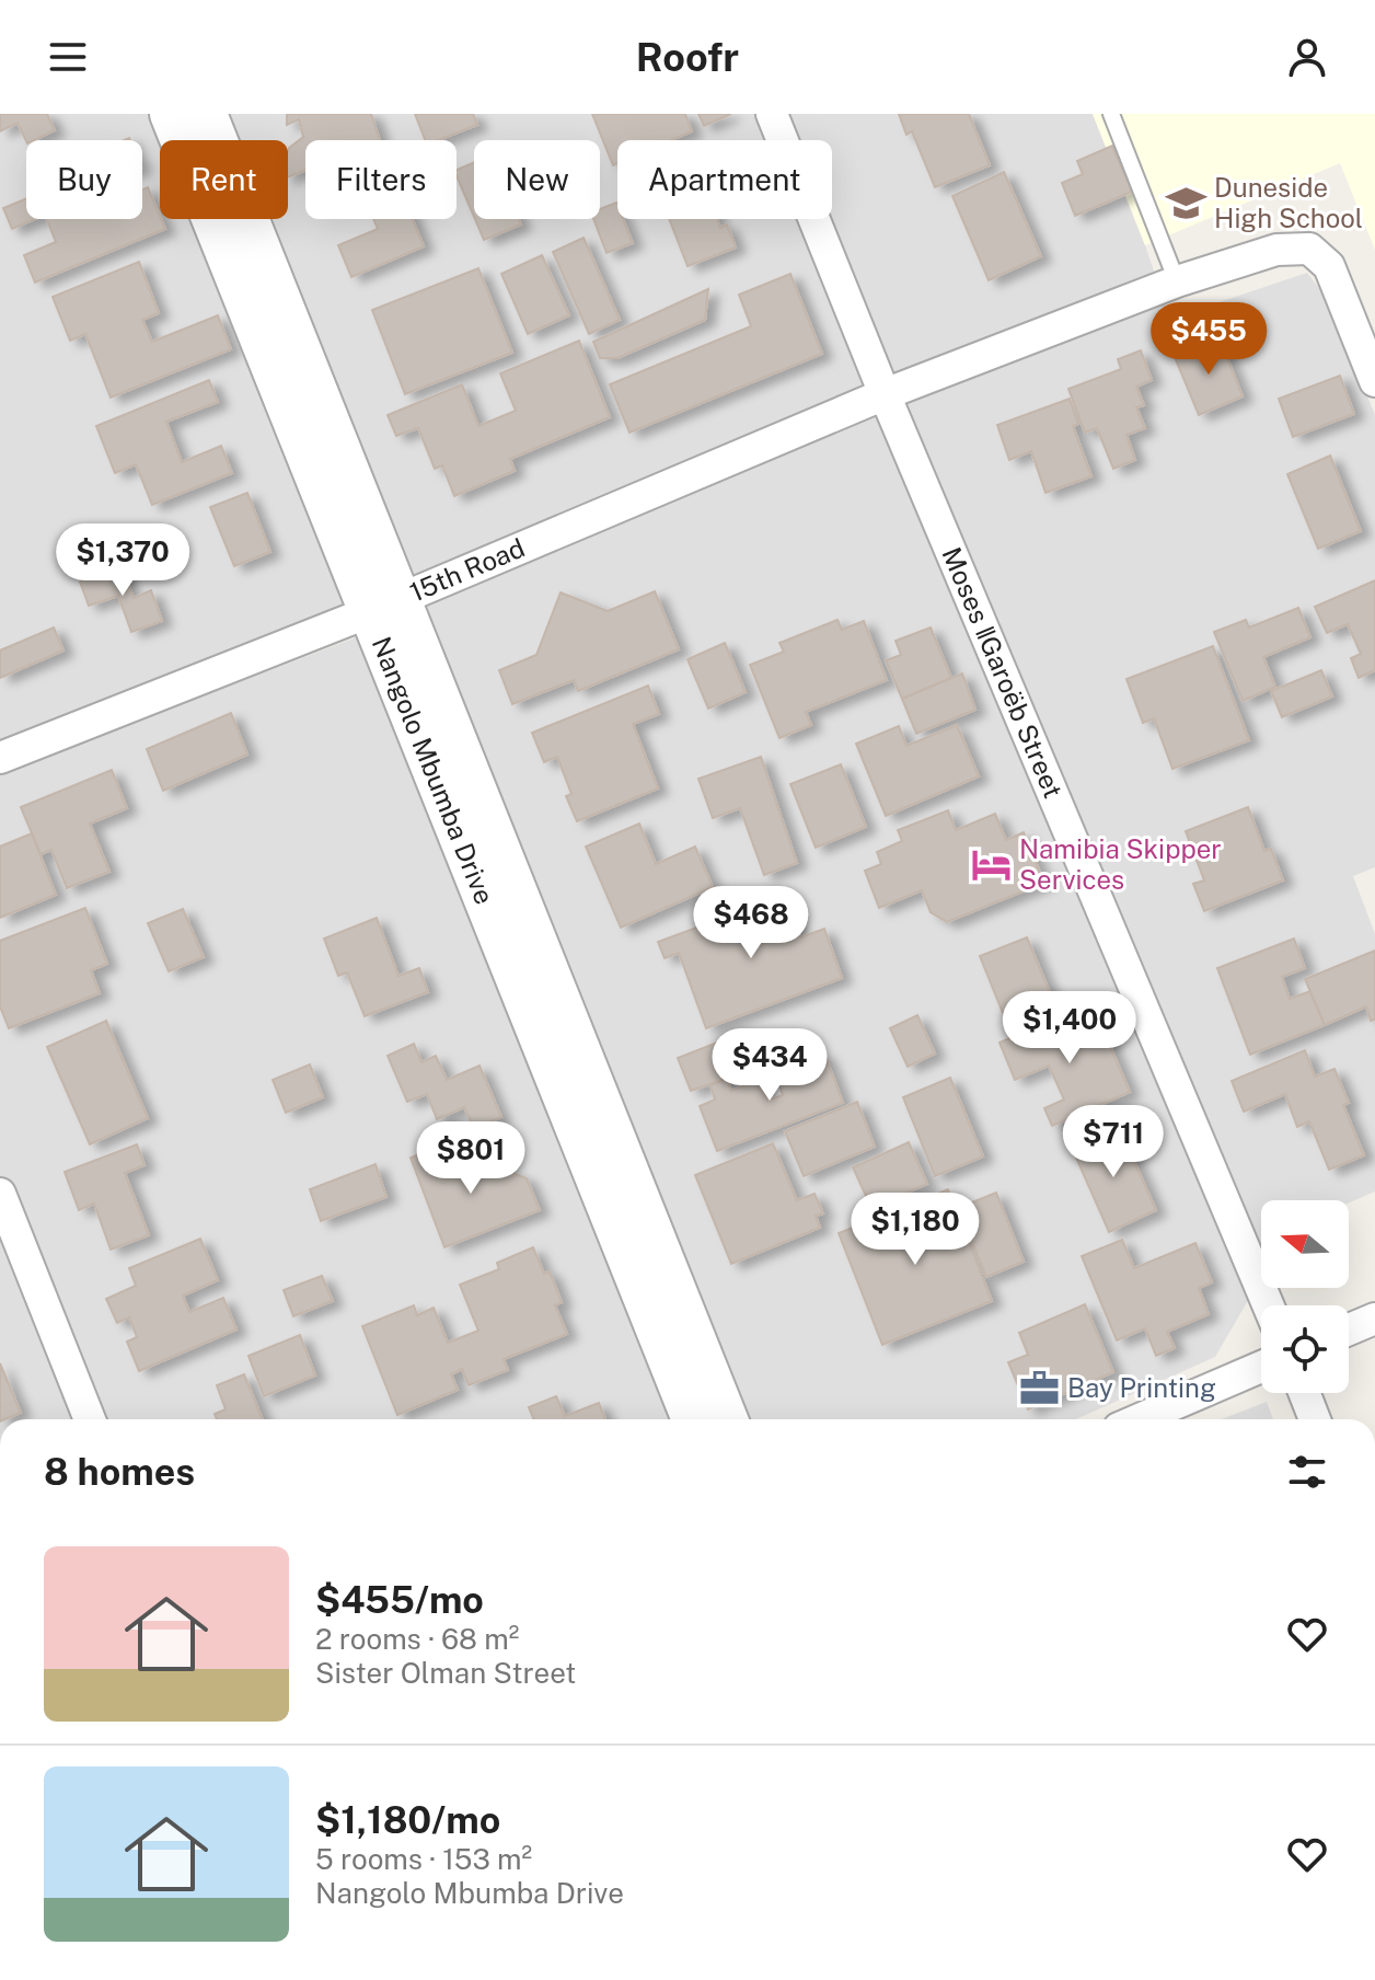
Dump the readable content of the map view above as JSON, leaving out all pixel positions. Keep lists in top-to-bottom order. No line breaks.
{"streets":{"street":["15th Road","Moses ǁGaroëb Street","Nangolo Mbumba Drive"]},"crossings":[["15th Road","Moses ǁGaroëb Street"],["15th Road","Nangolo Mbumba Drive"]],"places":{"school or university":["Duneside High School"],"hotel":["Namibia Skipper Services"],"office":["Bay Printing"]},"north":"left","page":{"header":"Roofr","chip":["Buy","Rent","Filters","New","Apartment"],"price":["$455","$1,370","$468","$1,400","$434","$711","$801","$1,180"],"heading":"8 homes","list":[{"name":"$455/mo","note":"2 rooms · 68 m² · Sister Olman Street"},{"name":"$1,180/mo","note":"5 rooms · 153 m² · Nangolo Mbumba Drive"}]}}
